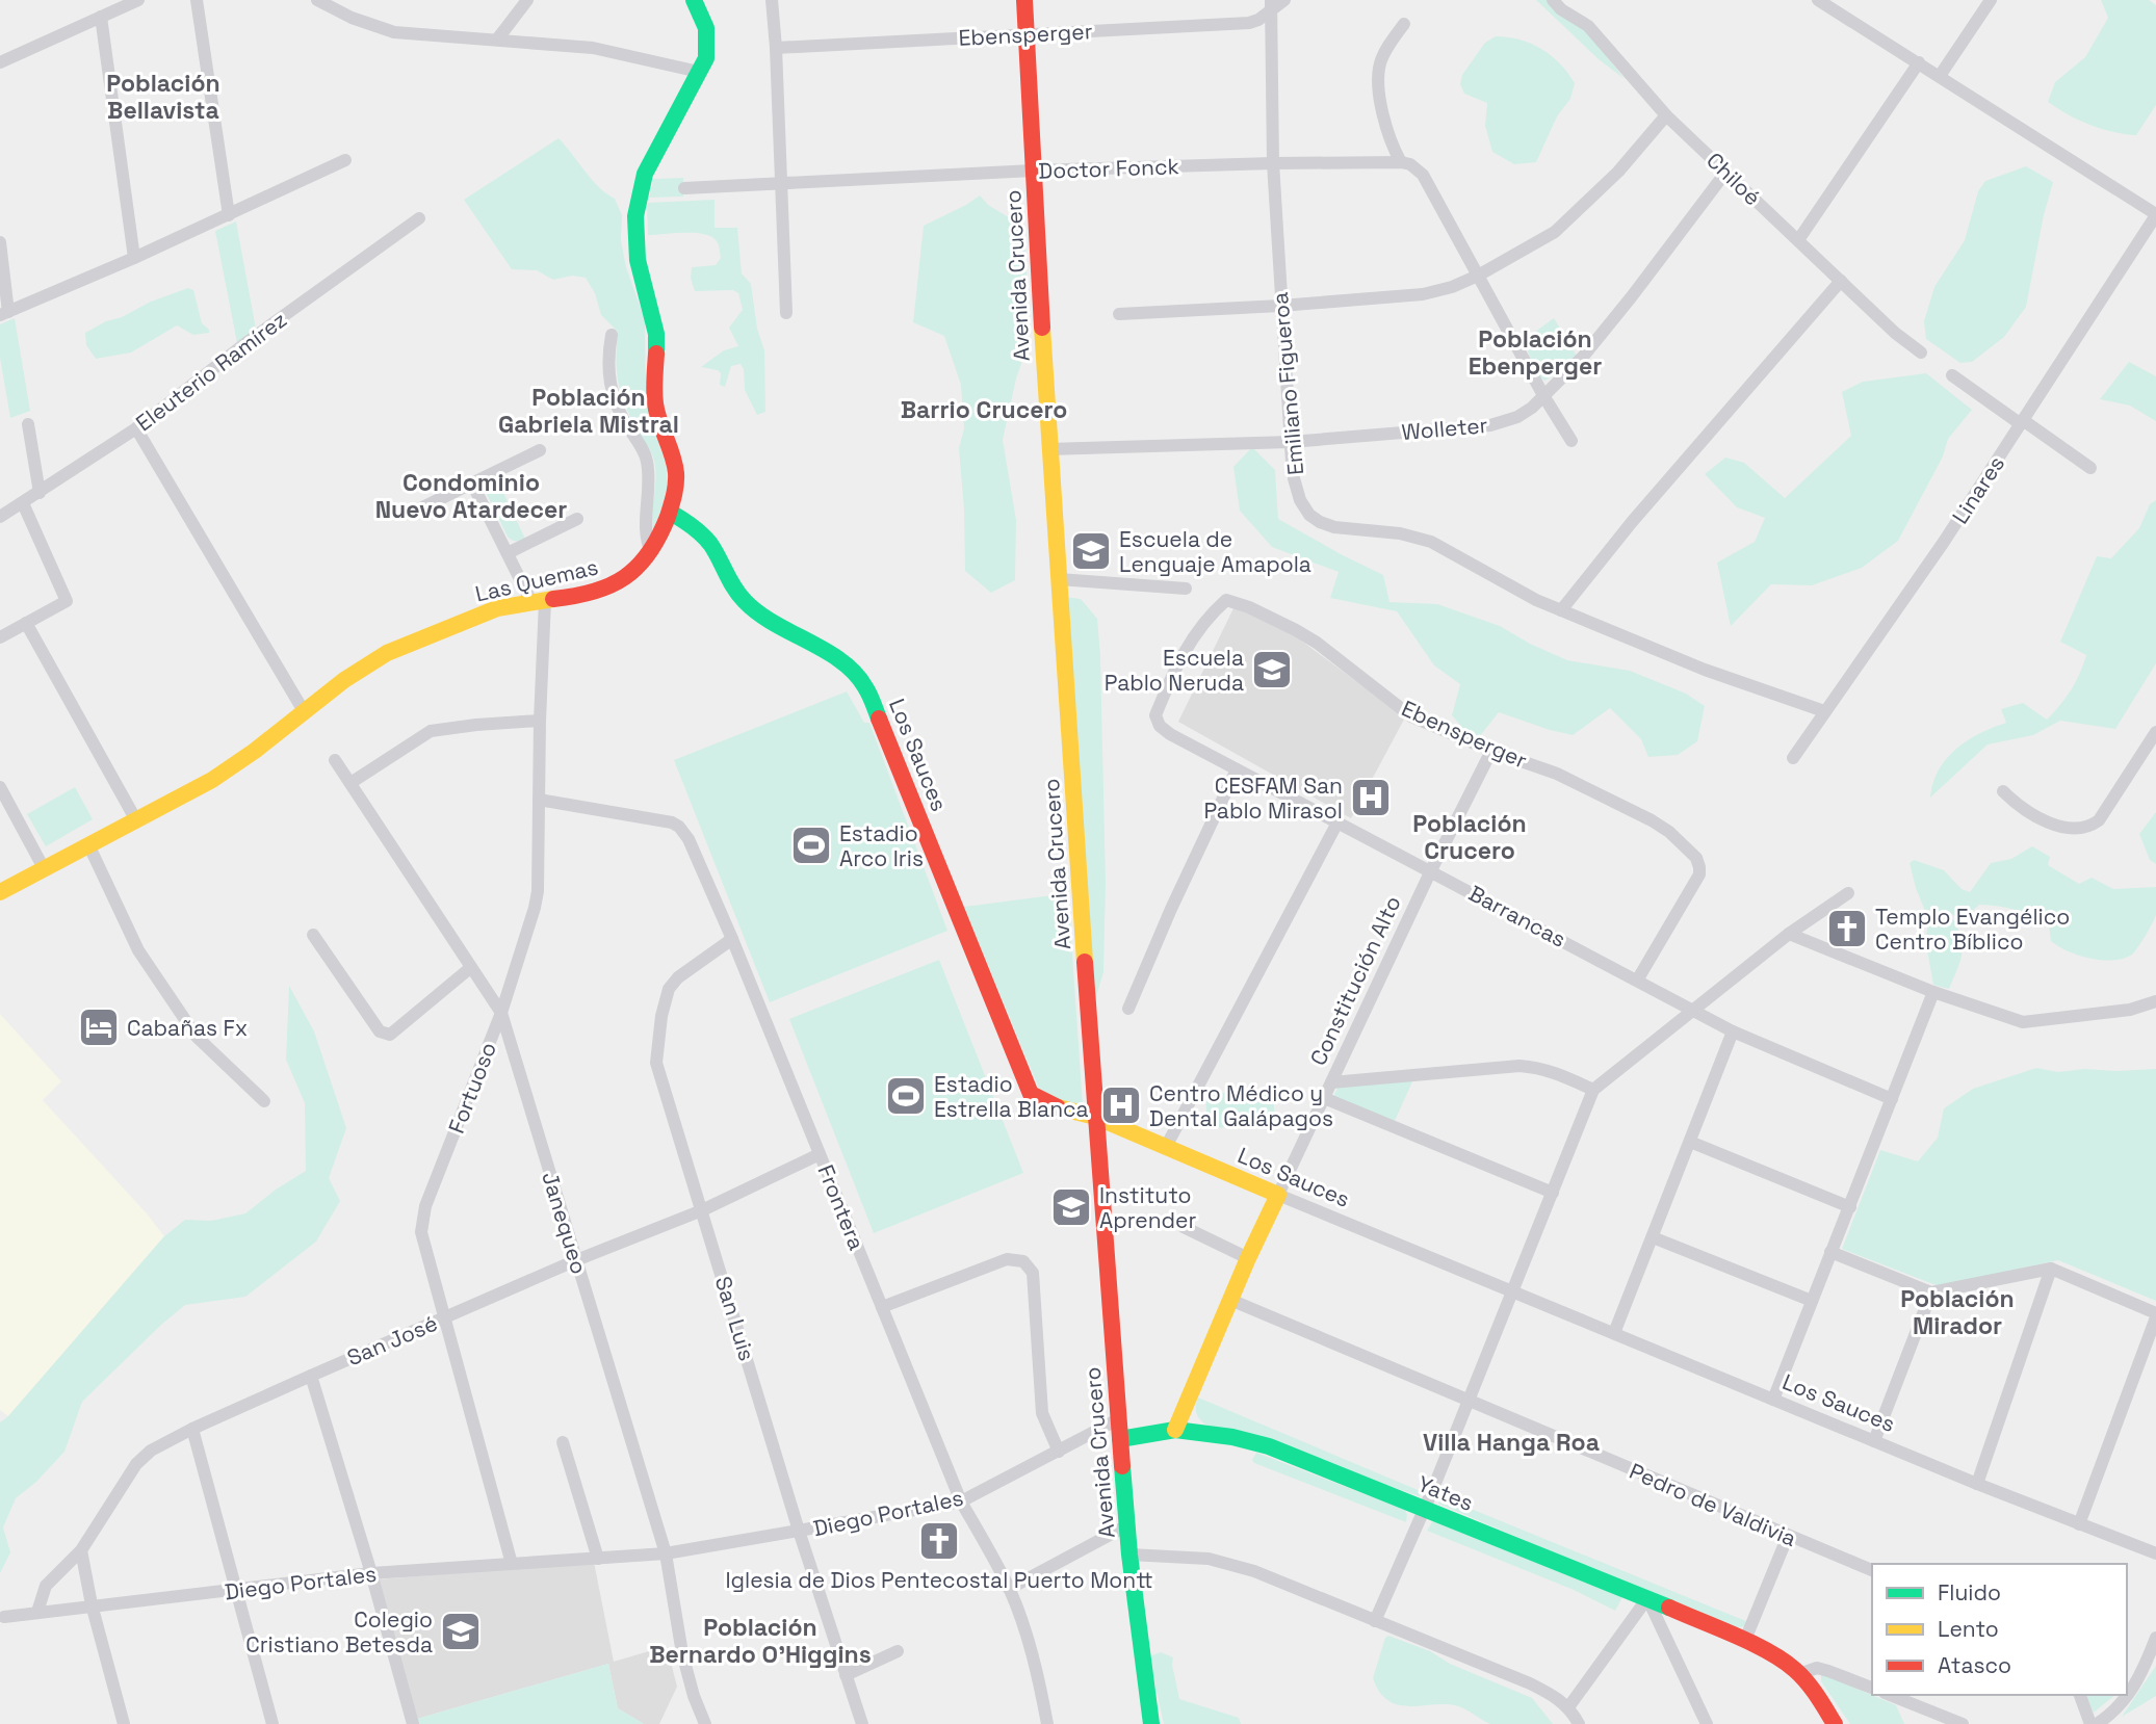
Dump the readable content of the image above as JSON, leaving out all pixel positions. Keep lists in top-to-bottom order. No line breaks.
{"streets":{"main road":["Avenida Crucero","Las Quemas","Los Sauces","Constitución Alto","Yates"],"street":["Ebensperger","Doctor Fonck","Chiloé","Eleuterio Ramírez","Emiliano Figueroa","Wolleter","Linares","Barrancas","Fortuoso","Frontera","Janequeo","San Luis","San José","Pedro de Valdivia","Diego Portales"]},"crossings":[["Ebensperger","Avenida Crucero"],["Ebensperger","Emiliano Figueroa"],["Ebensperger","Barrancas"],["Ebensperger","Constitución Alto"],["Doctor Fonck","Avenida Crucero"],["Doctor Fonck","Emiliano Figueroa"],["Chiloé","Wolleter"],["Avenida Crucero","Wolleter"],["Avenida Crucero","Los Sauces"],["Avenida Crucero","Yates"],["Avenida Crucero","Diego Portales"],["Emiliano Figueroa","Wolleter"],["Emiliano Figueroa","Linares"],["Las Quemas","Los Sauces"],["Las Quemas","Fortuoso"],["Los Sauces","Constitución Alto"],["Barrancas","Constitución Alto"],["Constitución Alto","Yates"],["Constitución Alto","Pedro de Valdivia"],["Fortuoso","Frontera"],["Fortuoso","Janequeo"],["Fortuoso","San José"],["Fortuoso","Diego Portales"],["Frontera","San Luis"],["Frontera","San José"],["Frontera","Diego Portales"],["Janequeo","San José"],["Janequeo","Diego Portales"],["San Luis","San José"],["San Luis","Diego Portales"],["San José","Diego Portales"]],"districts":["Población Bellavista","Población Ebenperger","Población Gabriela Mistral","Barrio Crucero","Condominio Nuevo Atardecer","Población Crucero","Población Mirador","Villa Hanga Roa","Población Bernardo O'Higgins"],"places":{"school or university":["Escuela de Lenguaje Amapola","Escuela Pablo Neruda","Instituto Aprender","Colegio Cristiano Betesda"],"hospital":["CESFAM San Pablo Mirasol","Centro Médico y Dental Galápagos"],"sports":["Estadio Arco Iris","Estadio Estrella Blanca"],"church":["Templo Evangélico Centro Bíblico","Iglesia de Dios Pentecostal Puerto Montt"],"hotel":["Cabañas Fx"]},"legend":["Fluido","Lento","Atasco"]}
